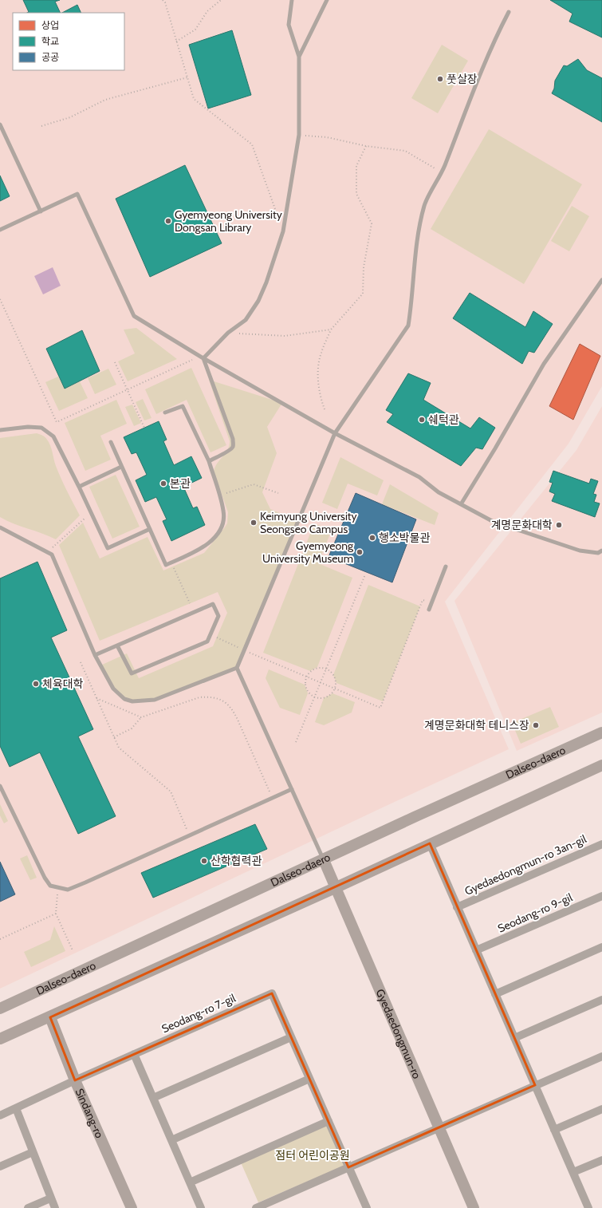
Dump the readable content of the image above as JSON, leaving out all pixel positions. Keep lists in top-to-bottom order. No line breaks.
{"streets":{"main road":["Dalseo-daero","Gyedaedongmun-ro","Sindang-ro"],"street":["Gyedaedongmun-ro 3an-gil","Seodang-ro 9-gil","Seodang-ro 7-gil"]},"crossings":[["Dalseo-daero","Gyedaedongmun-ro"]],"parks":["점터 어린이공원"],"places":["풋살장","Gyemyeong University Dongsan Library","쉐턱관","본관","Keimyung University Seongseo Campus","계명문화대학","행소박물관","Gyemyeong University Museum","체육대학","계명문화대학 테니스장","산학협력관"],"legend":["상업","학교","공공"]}
